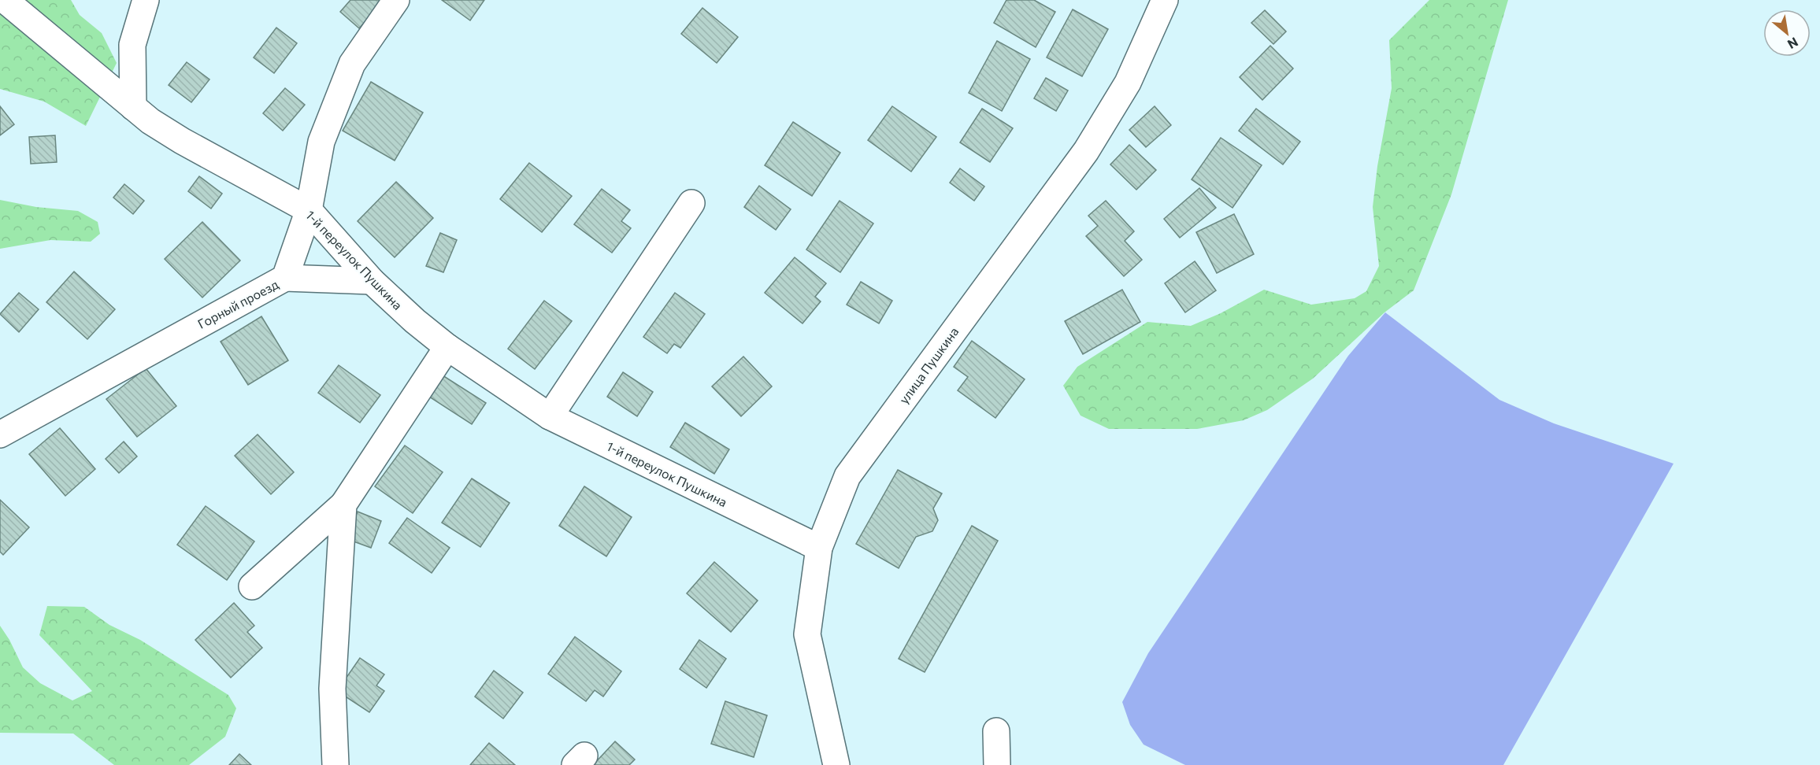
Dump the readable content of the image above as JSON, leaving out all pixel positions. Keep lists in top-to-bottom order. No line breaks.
{"streets":{"street":["1-й переулок Пушкина","Горный проезд","улица Пушкина"]},"crossings":[["1-й переулок Пушкина","Горный проезд"],["1-й переулок Пушкина","улица Пушкина"]],"north":"bottom right"}
